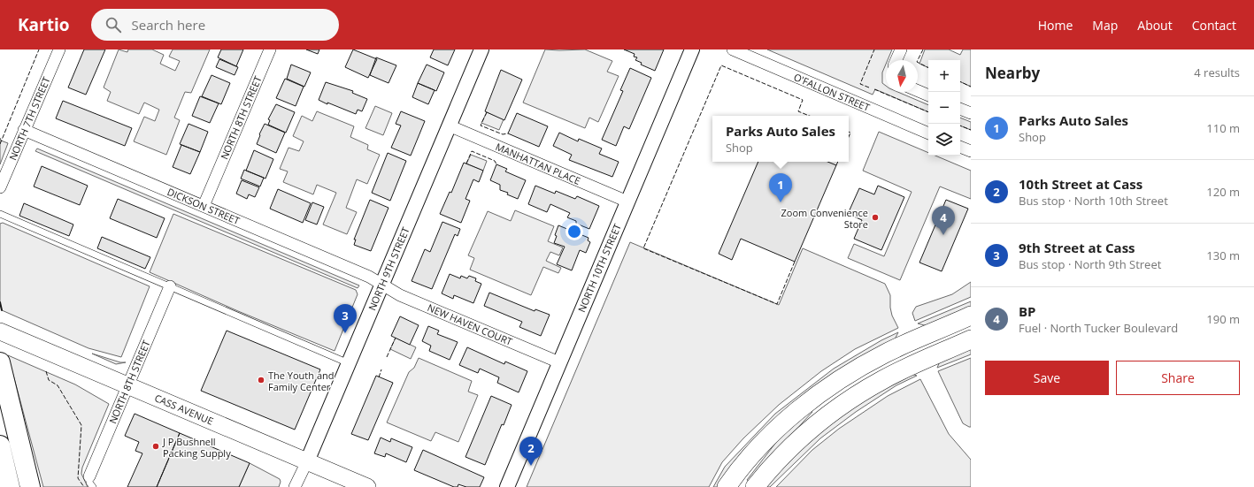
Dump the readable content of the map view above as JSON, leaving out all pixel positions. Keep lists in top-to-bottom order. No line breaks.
{"streets":{"main road":["CASS AVENUE"],"street":["O'FALLON STREET","NORTH 8TH STREET","NORTH 7TH STREET","MANHATTAN PLACE","DICKSON STREET","NORTH 10TH STREET","NORTH 9TH STREET","NEW HAVEN COURT"]},"crossings":[["NORTH 8TH STREET","DICKSON STREET"],["NORTH 8TH STREET","CASS AVENUE"],["NORTH 7TH STREET","DICKSON STREET"],["MANHATTAN PLACE","NORTH 10TH STREET"],["MANHATTAN PLACE","NORTH 9TH STREET"],["DICKSON STREET","NORTH 9TH STREET"],["DICKSON STREET","NEW HAVEN COURT"],["NORTH 10TH STREET","NEW HAVEN COURT"],["NORTH 9TH STREET","NEW HAVEN COURT"],["NORTH 9TH STREET","CASS AVENUE"]],"places":["Zoom Convenience Store","The Youth and Family Center","J P Bushnell Packing Supply"],"north":"bottom","page":{"header":"Kartio","search":"Search here","nav":["Home","Map","About","Contact"],"heading":["Nearby","4 results"],"map_buttons":["+","−"],"list":[{"mark":"1","name":"Parks Auto Sales","note":"Shop","value":"110 m"},{"mark":"2","name":"10th Street at Cass","note":"Bus stop · North 10th Street","value":"120 m"},{"mark":"3","name":"9th Street at Cass","note":"Bus stop · North 9th Street","value":"130 m"},{"mark":"4","name":"BP","note":"Fuel · North Tucker Boulevard","value":"190 m"}],"popup":["Parks Auto Sales","Shop"],"pins":["1","4","3","2"],"buttons":["Save","Share"]}}
